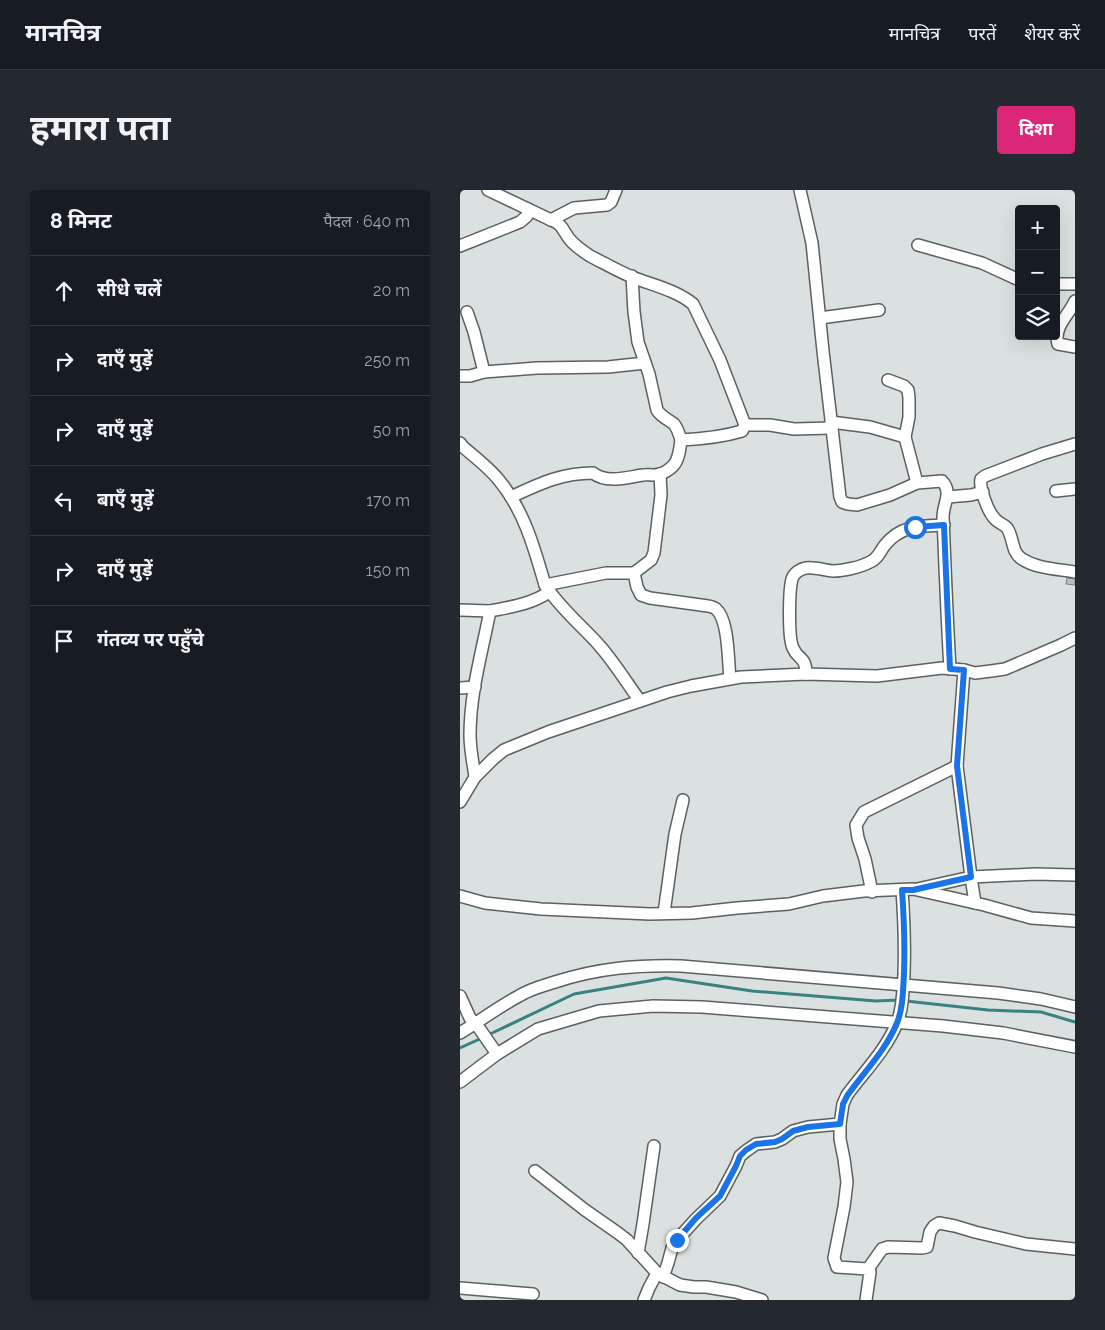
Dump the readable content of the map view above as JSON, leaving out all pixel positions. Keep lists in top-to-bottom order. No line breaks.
{"page":{"header":"मानचित्र","nav":["मानचित्र","परतें","शेयर करें"],"buttons":"दिशा","title":"हमारा पता","heading":["8 मिनट","पैदल · 640 m"],"map_buttons":["+","−"],"list":[["सीधे चलें","20 m"],["दाएँ मुड़ें","250 m"],["दाएँ मुड़ें","50 m"],["बाएँ मुड़ें","170 m"],["दाएँ मुड़ें","150 m"],"गंतव्य पर पहुँचे"]}}
